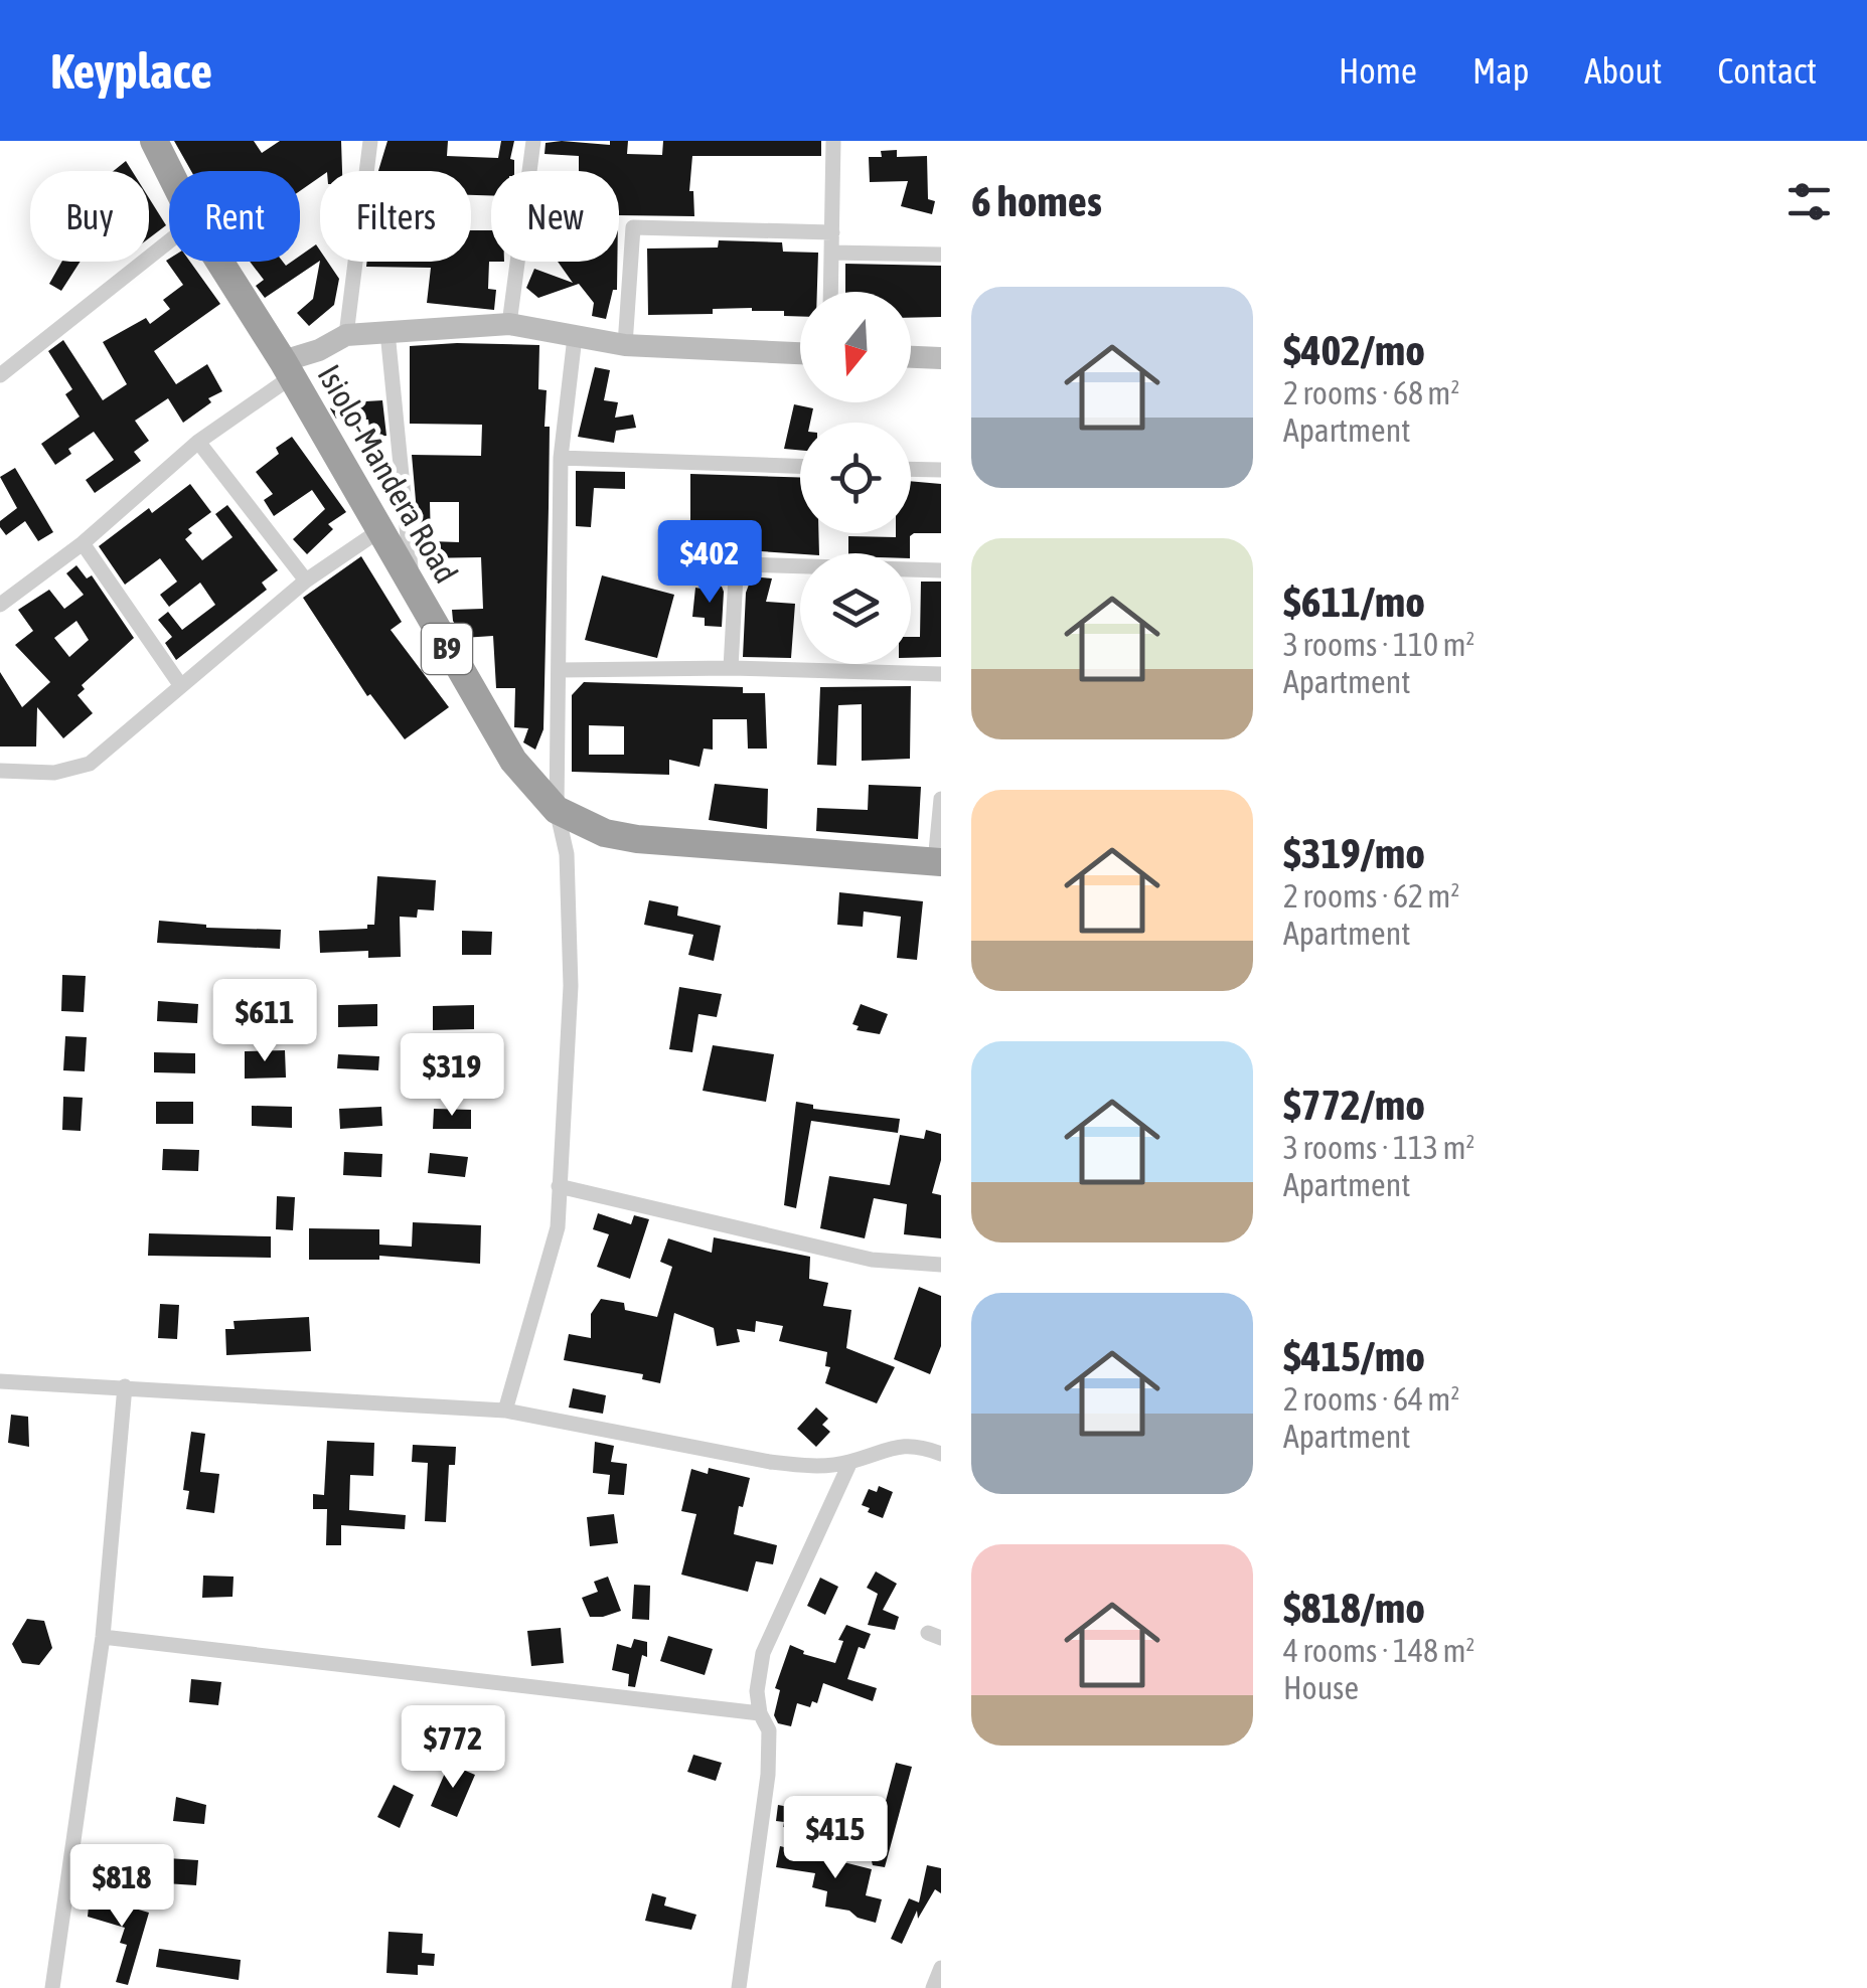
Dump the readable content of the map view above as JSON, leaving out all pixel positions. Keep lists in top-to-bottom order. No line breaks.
{"streets":{"highway":["Isiolo-Mandera Road","B9"]},"north":"bottom","page":{"header":"Keyplace","nav":["Home","Map","About","Contact"],"heading":"6 homes","chip":["Buy","Rent","Filters","New"],"list":[{"name":"$402/mo","note":"2 rooms · 68 m² · Apartment"},{"name":"$611/mo","note":"3 rooms · 110 m² · Apartment"},{"name":"$319/mo","note":"2 rooms · 62 m² · Apartment"},{"name":"$772/mo","note":"3 rooms · 113 m² · Apartment"},{"name":"$415/mo","note":"2 rooms · 64 m² · Apartment"},{"name":"$818/mo","note":"4 rooms · 148 m² · House"}],"price":["$402","$611","$319","$772","$415","$818"]}}
